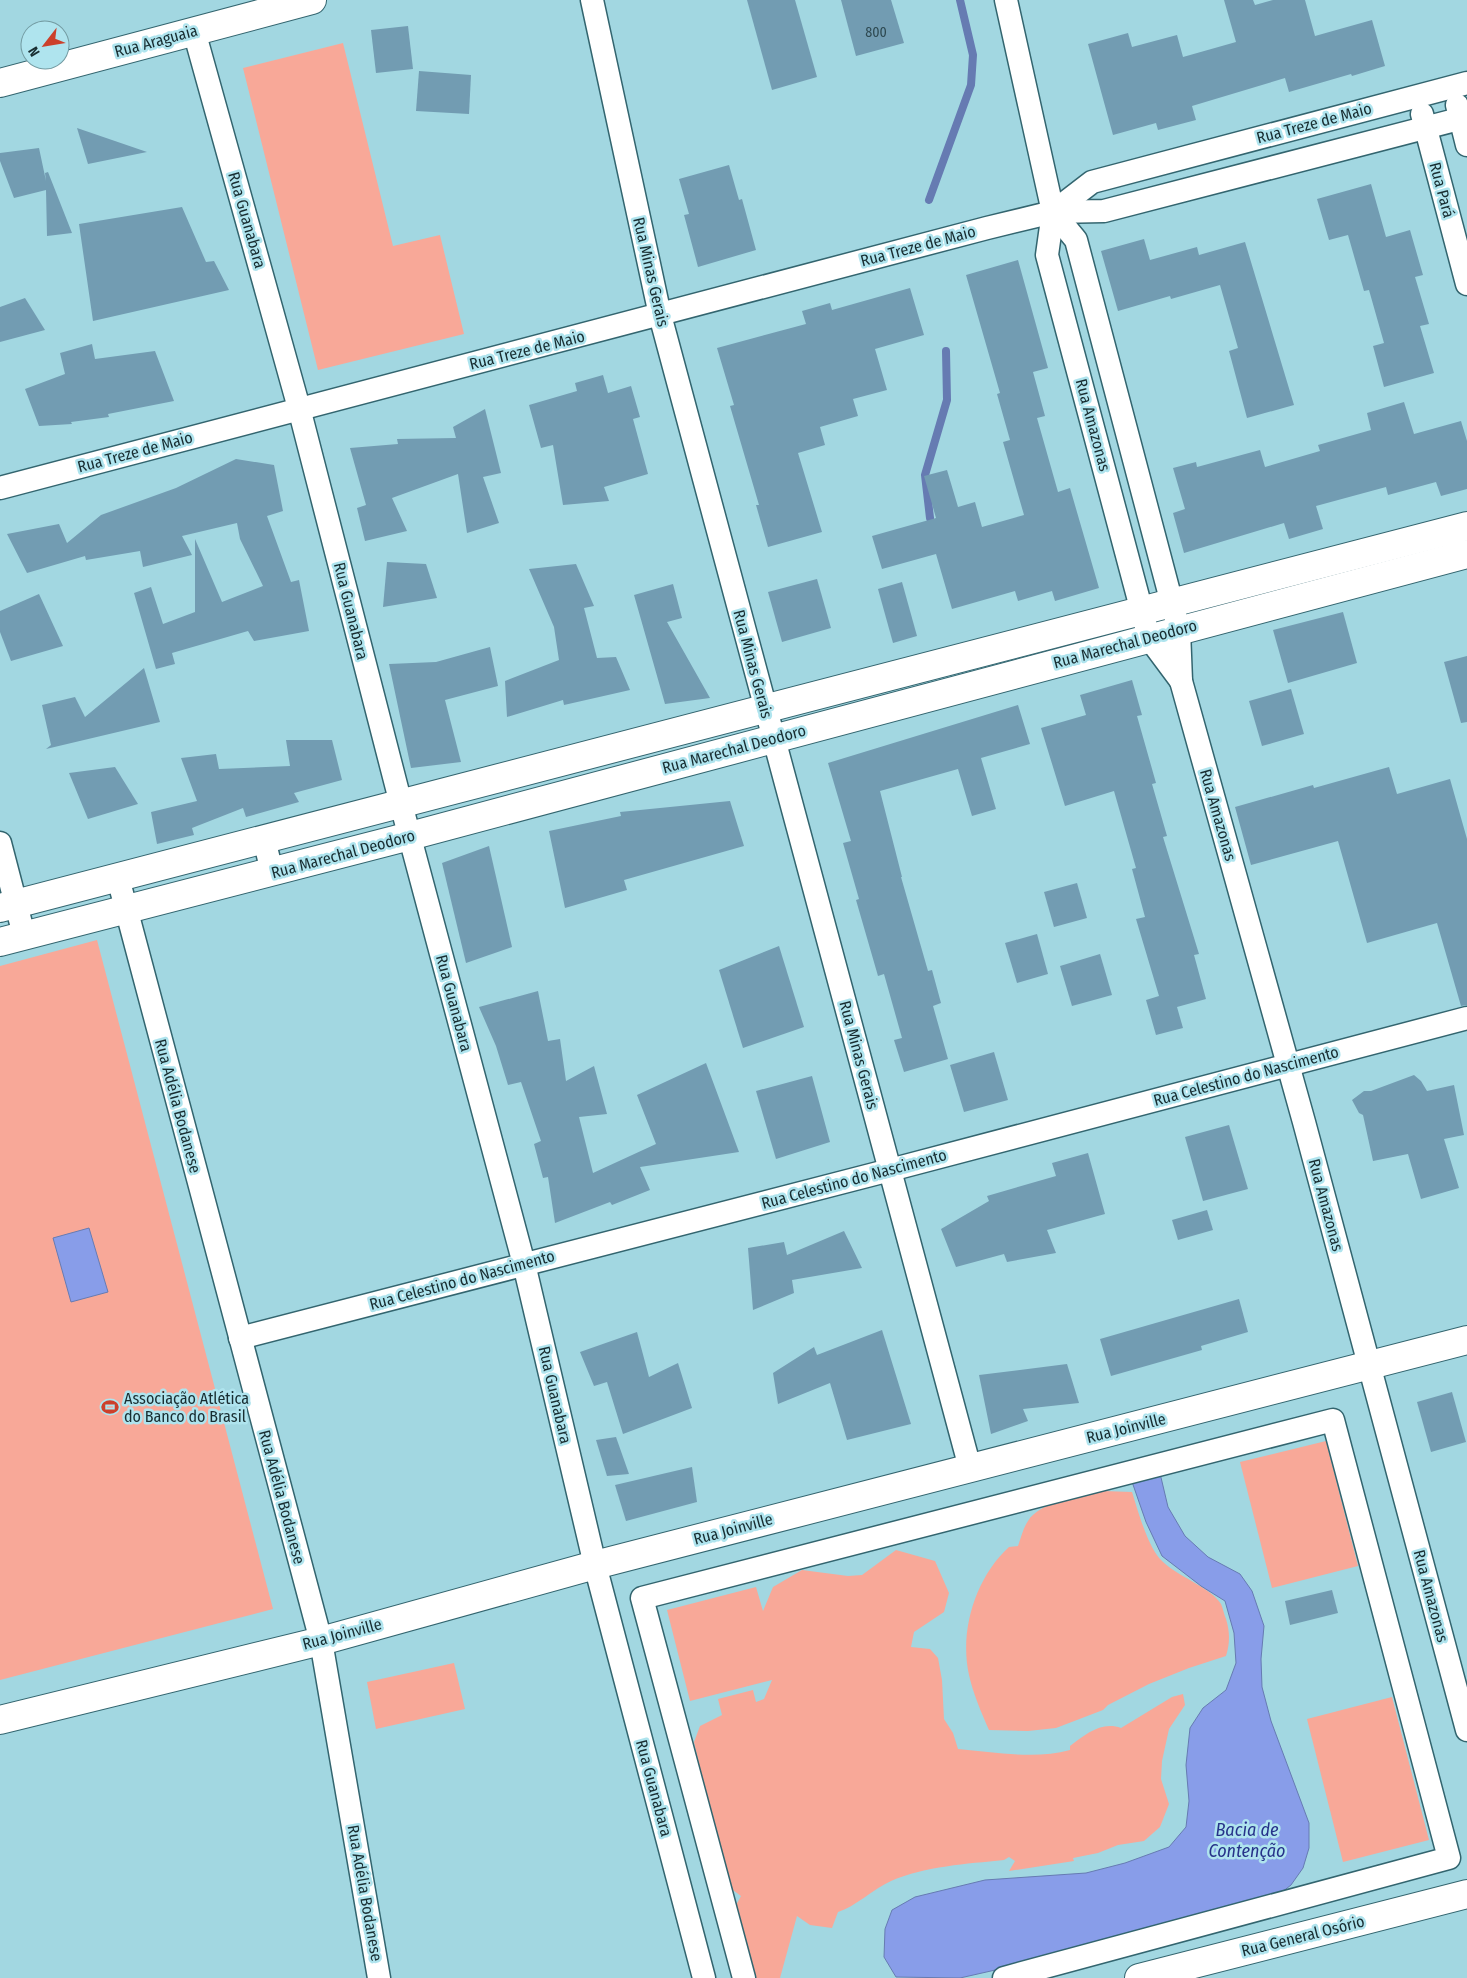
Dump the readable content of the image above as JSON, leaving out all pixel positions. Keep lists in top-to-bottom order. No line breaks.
{"streets":{"street":["Rua Araguaia","Rua Treze de Maio","Rua Pará","Rua Guanabara","Rua Minas Gerais","Rua Amazonas","Rua Marechal Deodoro","Rua Celestino do Nascimento","Rua Adélia Bodanese","Rua Joinville","Rua General Osório"]},"crossings":[["Rua Araguaia","Rua Guanabara"],["Rua Treze de Maio","Rua Pará"],["Rua Treze de Maio","Rua Guanabara"],["Rua Treze de Maio","Rua Minas Gerais"],["Rua Treze de Maio","Rua Amazonas"],["Rua Guanabara","Rua Marechal Deodoro"],["Rua Guanabara","Rua Celestino do Nascimento"],["Rua Guanabara","Rua Joinville"],["Rua Minas Gerais","Rua Marechal Deodoro"],["Rua Minas Gerais","Rua Celestino do Nascimento"],["Rua Minas Gerais","Rua Joinville"],["Rua Amazonas","Rua Marechal Deodoro"],["Rua Amazonas","Rua Celestino do Nascimento"],["Rua Amazonas","Rua Joinville"],["Rua Marechal Deodoro","Rua Adélia Bodanese"],["Rua Celestino do Nascimento","Rua Adélia Bodanese"],["Rua Adélia Bodanese","Rua Joinville"]],"water":["Bacia de Contenção"],"places":{"sports":["Associação Atlética do Banco do Brasil"]},"house_numbers":["800"],"north":"bottom left"}
